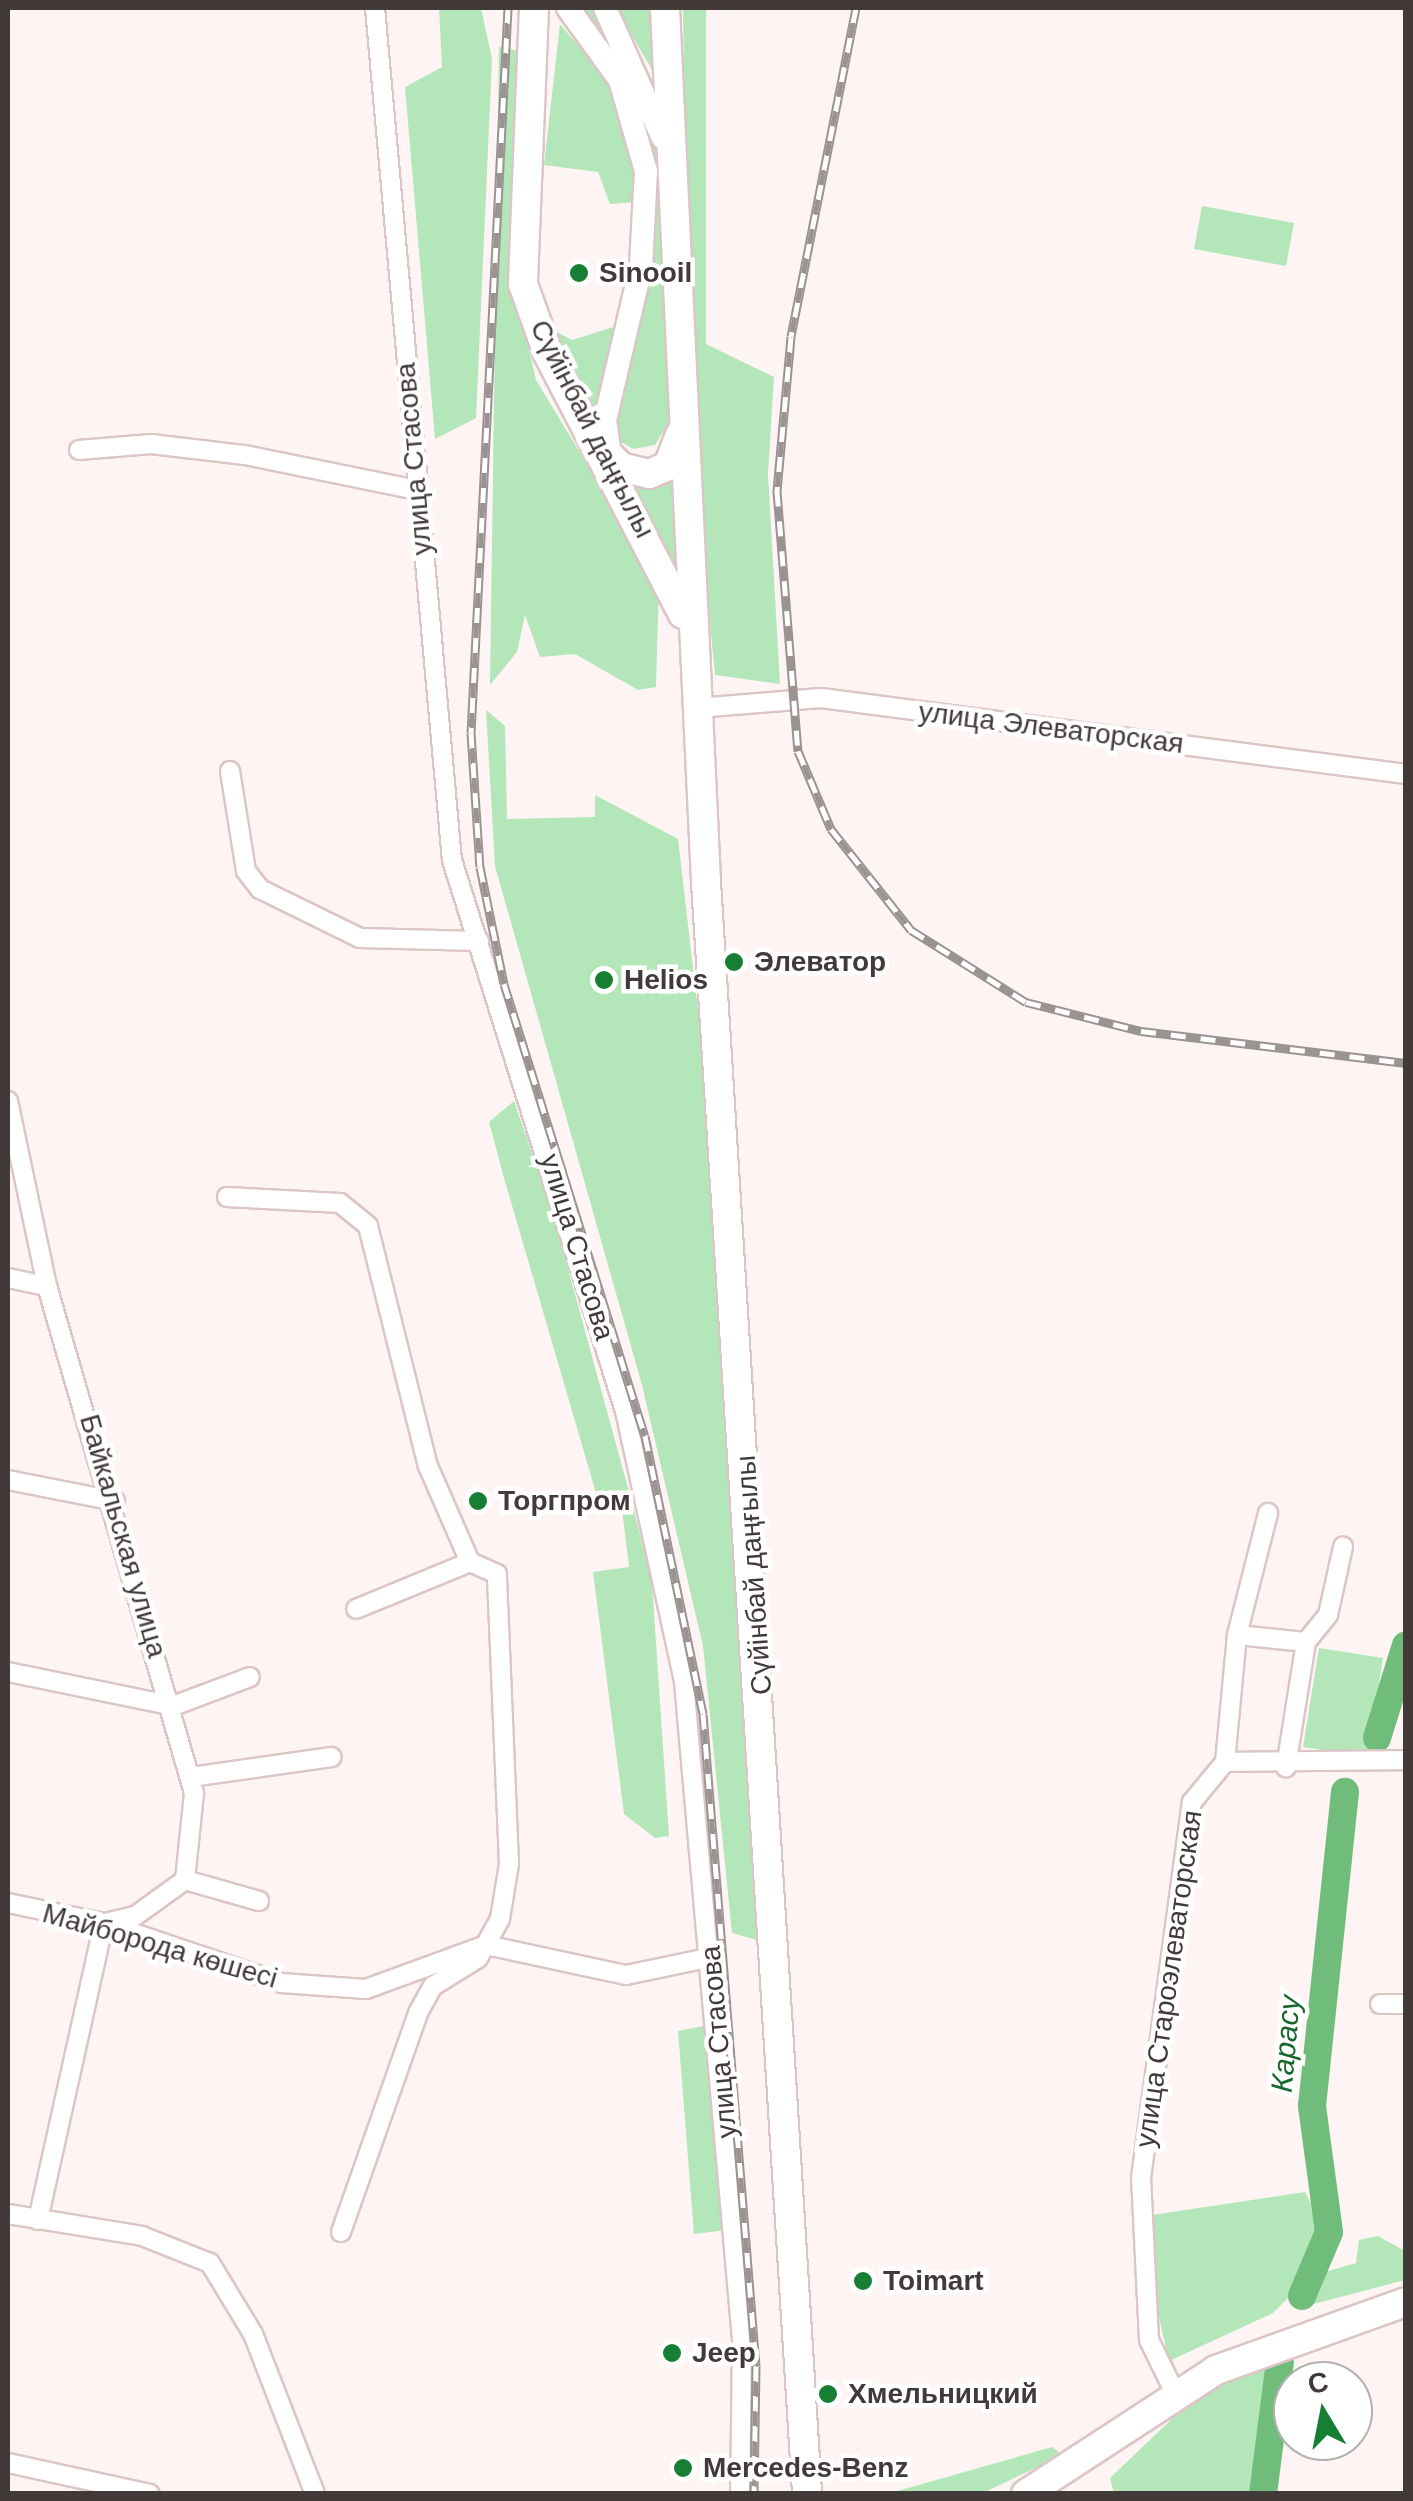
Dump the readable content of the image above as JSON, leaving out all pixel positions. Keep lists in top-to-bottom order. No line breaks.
{"streets":{"main road":["Сүйінбай даңғылы"],"street":["улица Стасова","улица Элеваторская","Байкальская улица","Майборода көшесі","улица Староэлеваторская"]},"crossings":[["Сүйінбай даңғылы","улица Элеваторская"]],"water":["Карасу"],"places":["Sinooil","Элеватор","Helios","Торгпром","Toimart","Jeep","Хмельницкий","Mercedes-Benz"],"north":"top"}
